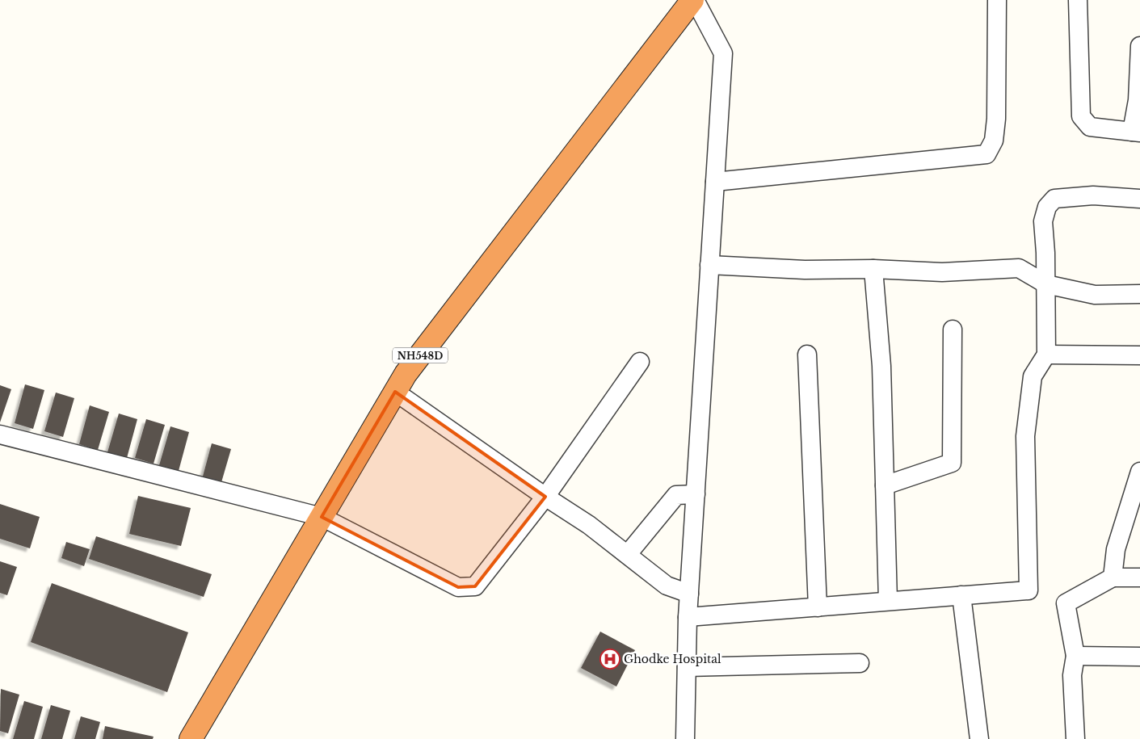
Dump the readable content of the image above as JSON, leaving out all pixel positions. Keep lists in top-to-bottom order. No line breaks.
{"streets":{"highway":["NH548D"]},"places":{"hospital":["Ghodke Hospital"]}}
